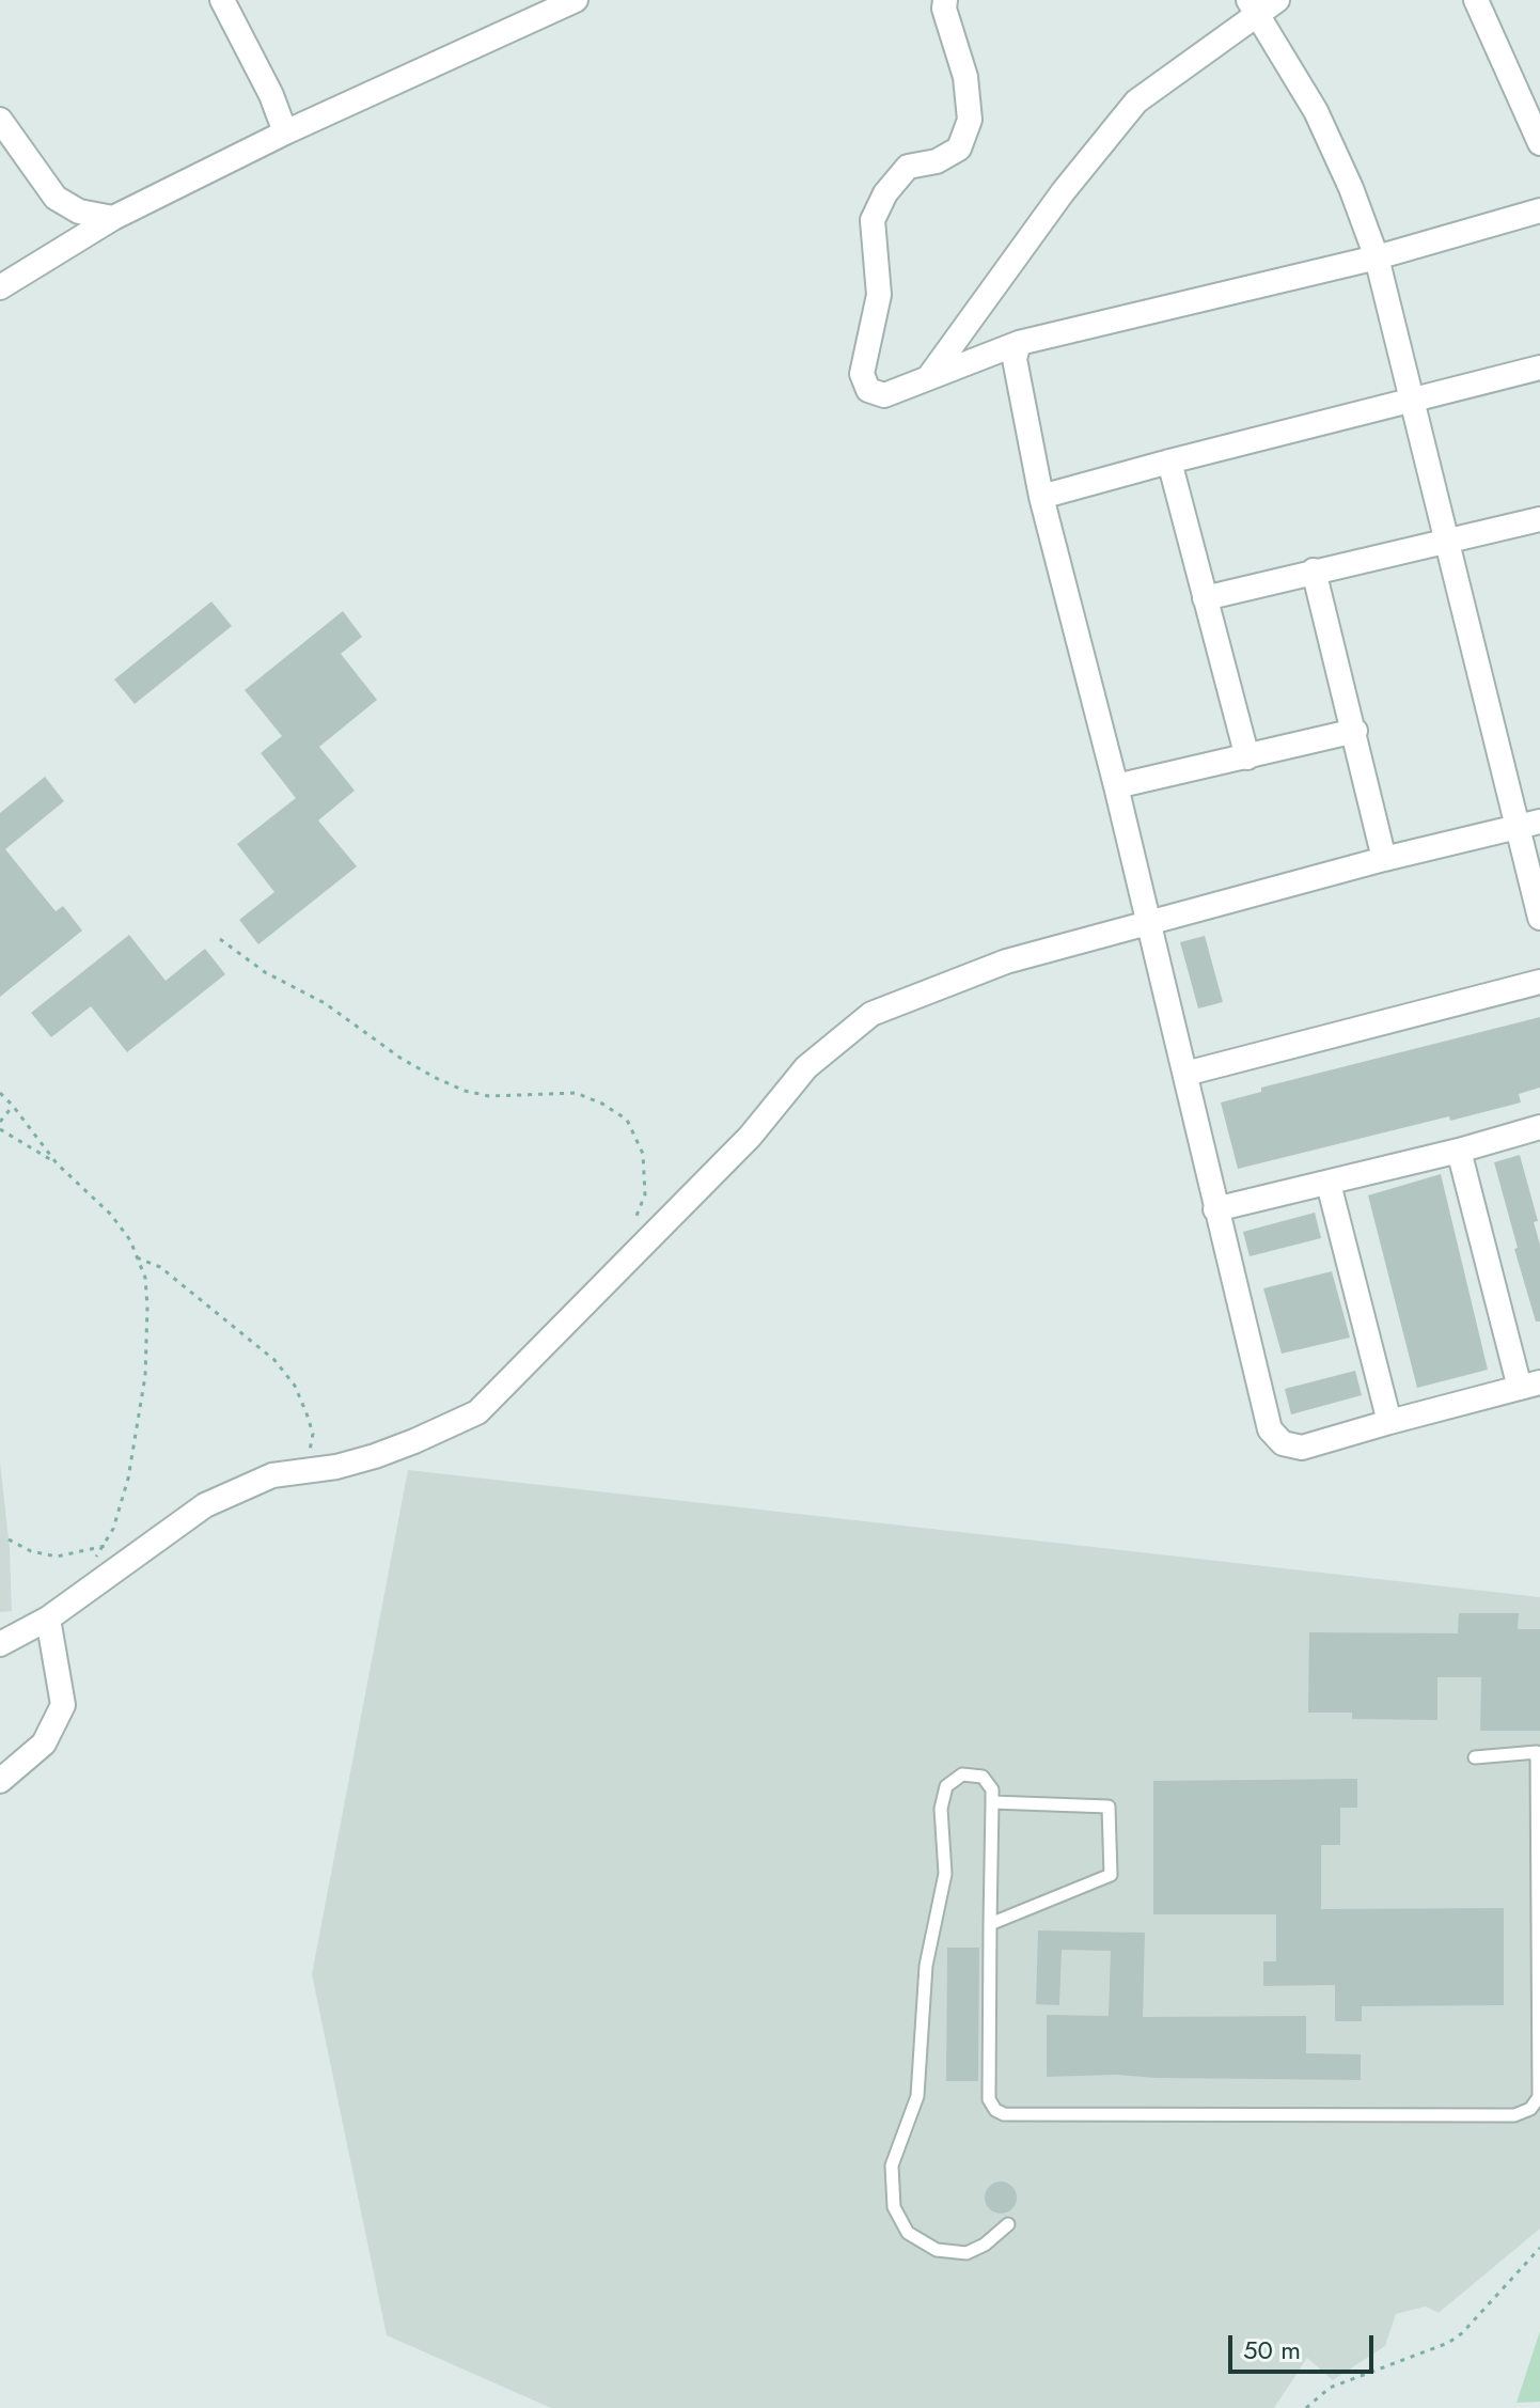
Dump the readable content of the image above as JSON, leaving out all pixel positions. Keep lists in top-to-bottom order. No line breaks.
{"scale_bar":"50 m"}
